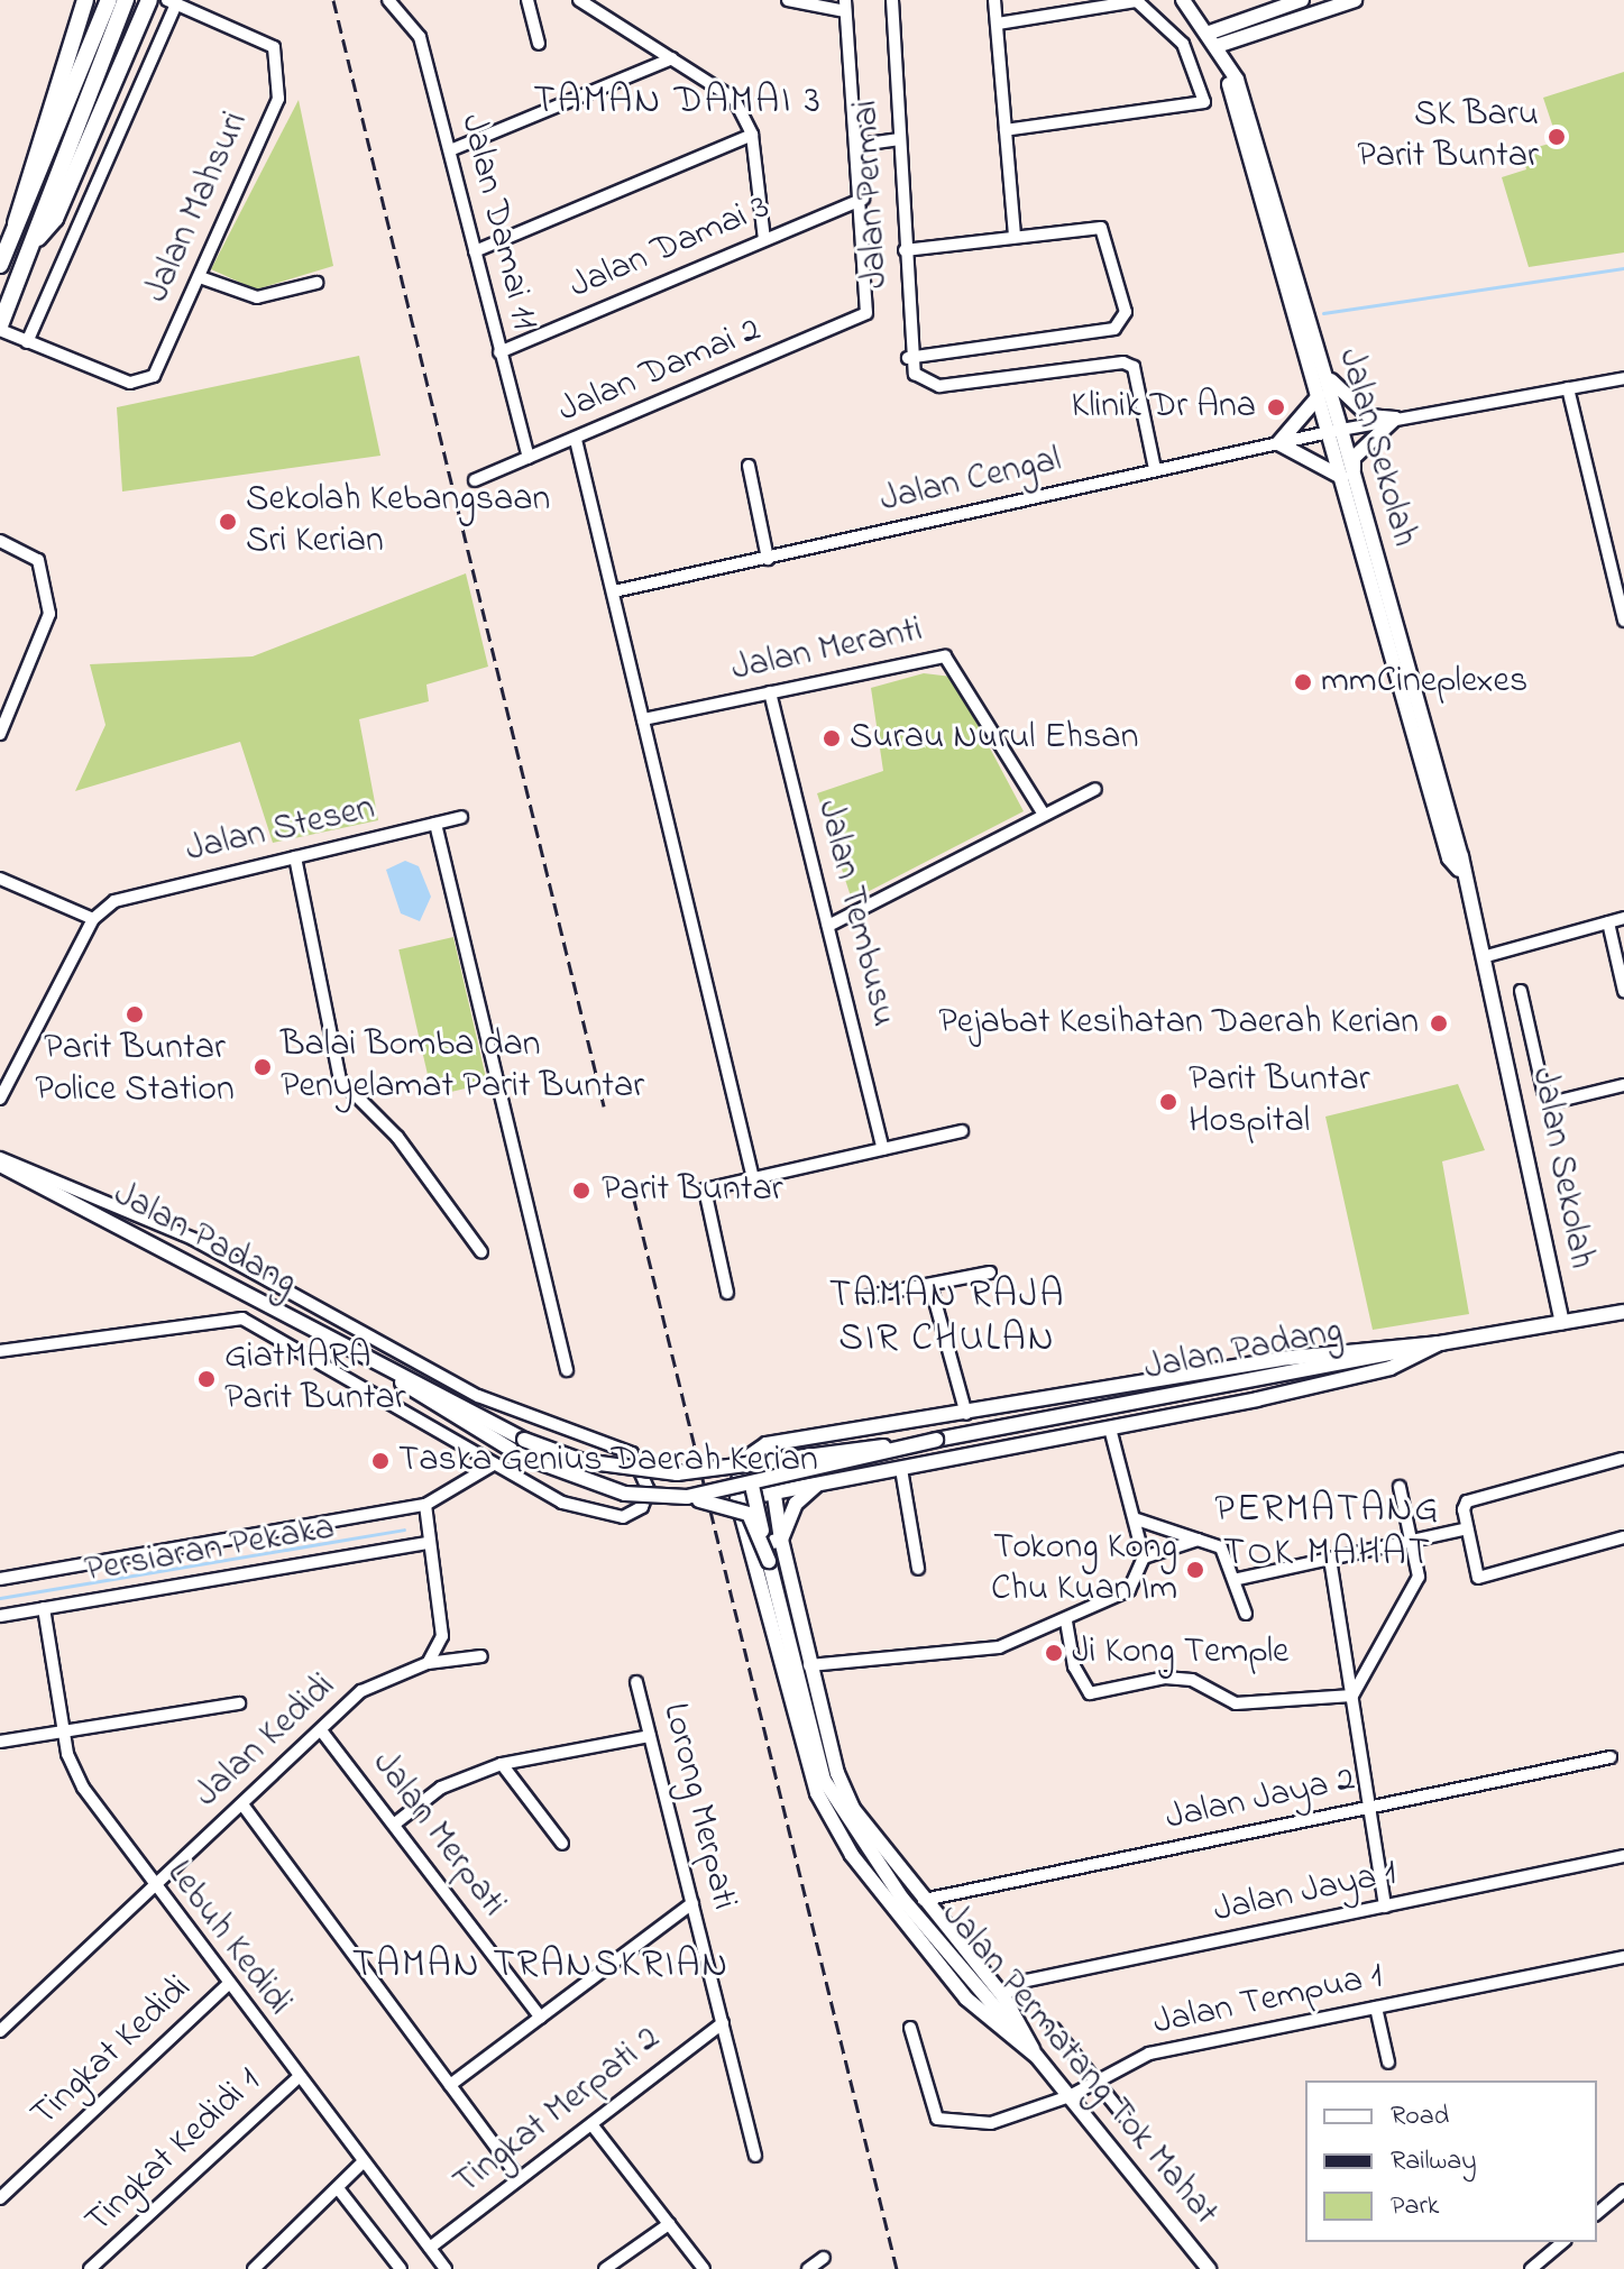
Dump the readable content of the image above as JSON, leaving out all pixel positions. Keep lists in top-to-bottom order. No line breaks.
{"streets":{"street":["Jalan Permai","Jalan Mahsuri","Jalan Damai 11","Jalan Damai 3","Jalan Damai 2","Jalan Sekolah","Jalan Cengal","Jalan Meranti","Jalan Stesen","Jalan Tembusu","Jalan Padang","Persiaran Pekaka","Jalan Kedidi","Jalan Jaya 2","Lorong Merpati","Jalan Merpati","Jalan Jaya 1","Lebuh Kedidi","Jalan Tempua 1","Tingkat Kedidi","Jalan Permatang Tok Mahat","Tingkat Merpati 2","Tingkat Kedidi 1"]},"crossings":[["Jalan Permai","Jalan Cengal"],["Jalan Damai 11","Jalan Damai 3"],["Jalan Damai 11","Jalan Damai 2"],["Jalan Damai 3","Jalan Damai 2"],["Jalan Sekolah","Jalan Cengal"],["Jalan Sekolah","Jalan Padang"],["Jalan Meranti","Jalan Tembusu"],["Persiaran Pekaka","Lebuh Kedidi"],["Jalan Kedidi","Jalan Merpati"],["Jalan Kedidi","Lebuh Kedidi"],["Lorong Merpati","Tingkat Merpati 2"],["Lebuh Kedidi","Tingkat Kedidi"],["Lebuh Kedidi","Tingkat Merpati 2"],["Lebuh Kedidi","Tingkat Kedidi 1"],["Jalan Tempua 1","Jalan Permatang Tok Mahat"]],"districts":["TAMAN DAMAI 3","TAMAN RAJA SIR CHULAN","PERMATANG TOK MAHAT","TAMAN TRANSKRIAN"],"places":["SK Baru Parit Buntar","Klinik Dr Ana","Sekolah Kebangsaan Sri Kerian","mmCineplexes","Surau Nurul Ehsan","Parit Buntar Police Station","Pejabat Kesihatan Daerah Kerian","Balai Bomba dan Penyelamat Parit Buntar","Parit Buntar Hospital","Parit Buntar","GiatMARA Parit Buntar","Taska Genius Daerah Kerian","Tokong Kong Chu Kuan Im","Ji Kong Temple"],"legend":["Road","Railway","Park"]}
